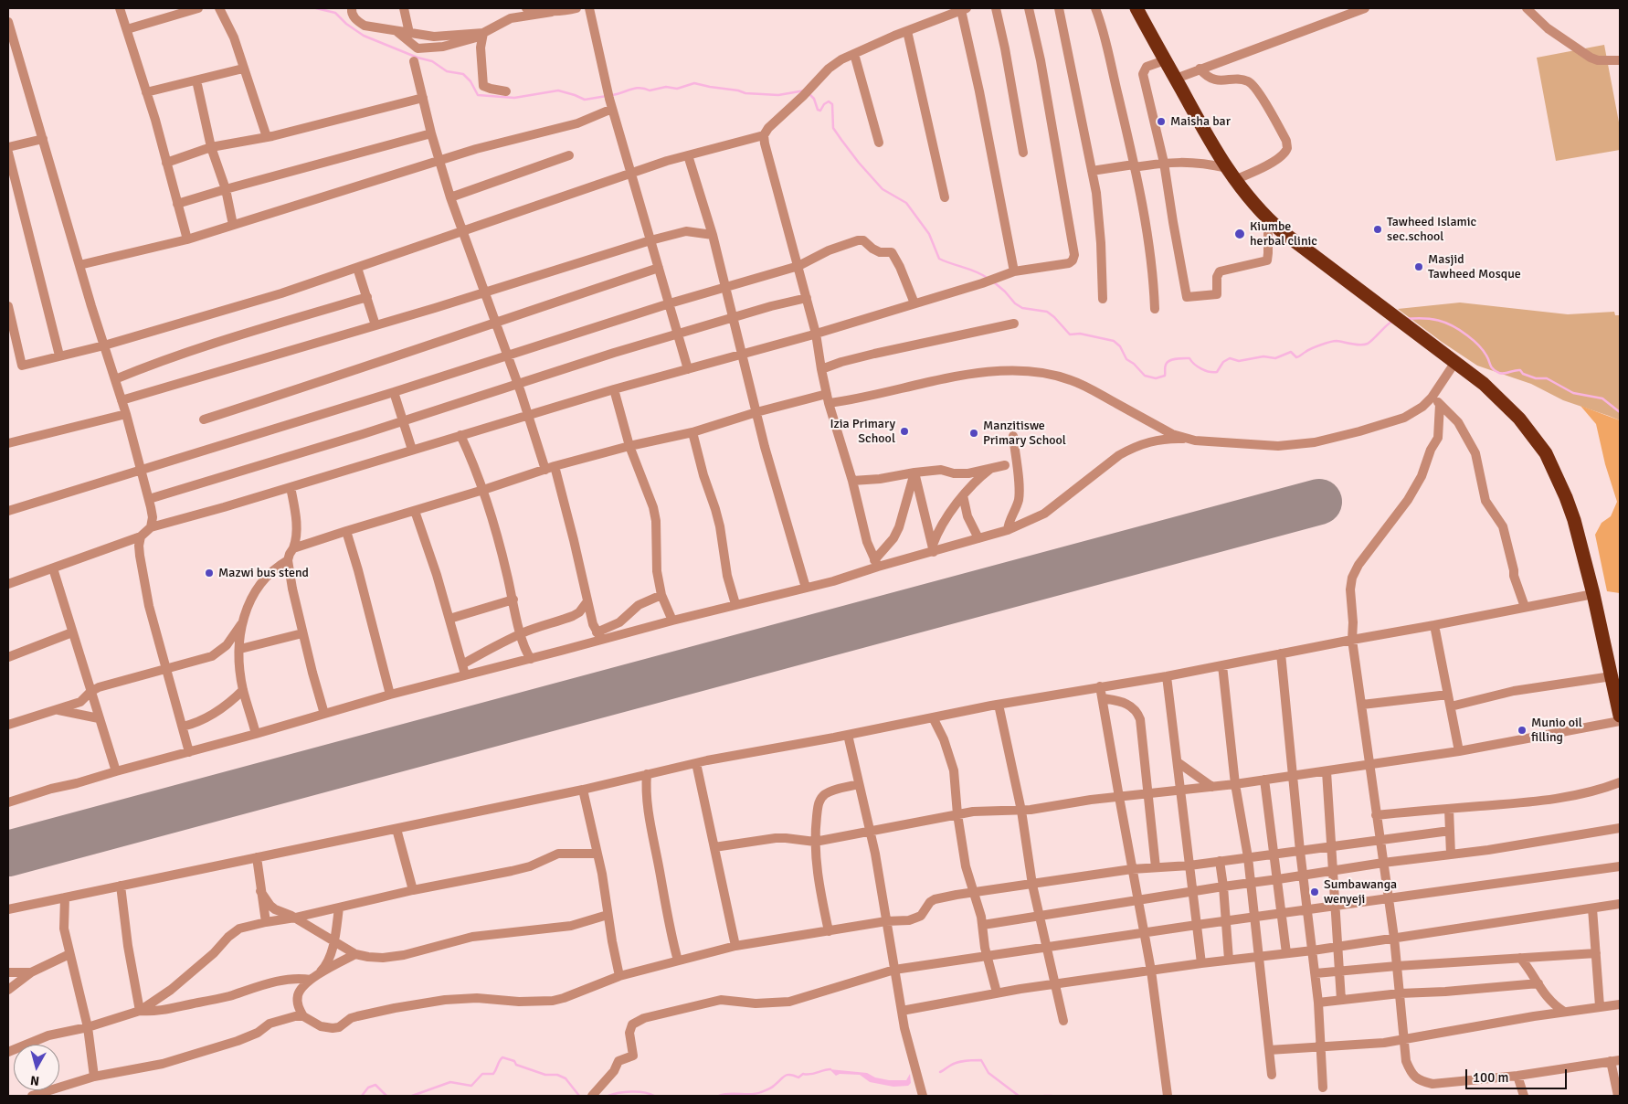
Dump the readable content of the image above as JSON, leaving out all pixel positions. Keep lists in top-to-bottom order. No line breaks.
{"places":["Maisha bar","Tawheed Islamic sec.school","Kiumbe herbal clinic","Masjid Tawheed Mosque","Izia Primary School","Manzitiswe Primary School","Mazwi bus stend","Munio oil filling","Sumbawanga wenyeji"],"scale_bar":"100 m","north":"bottom"}
